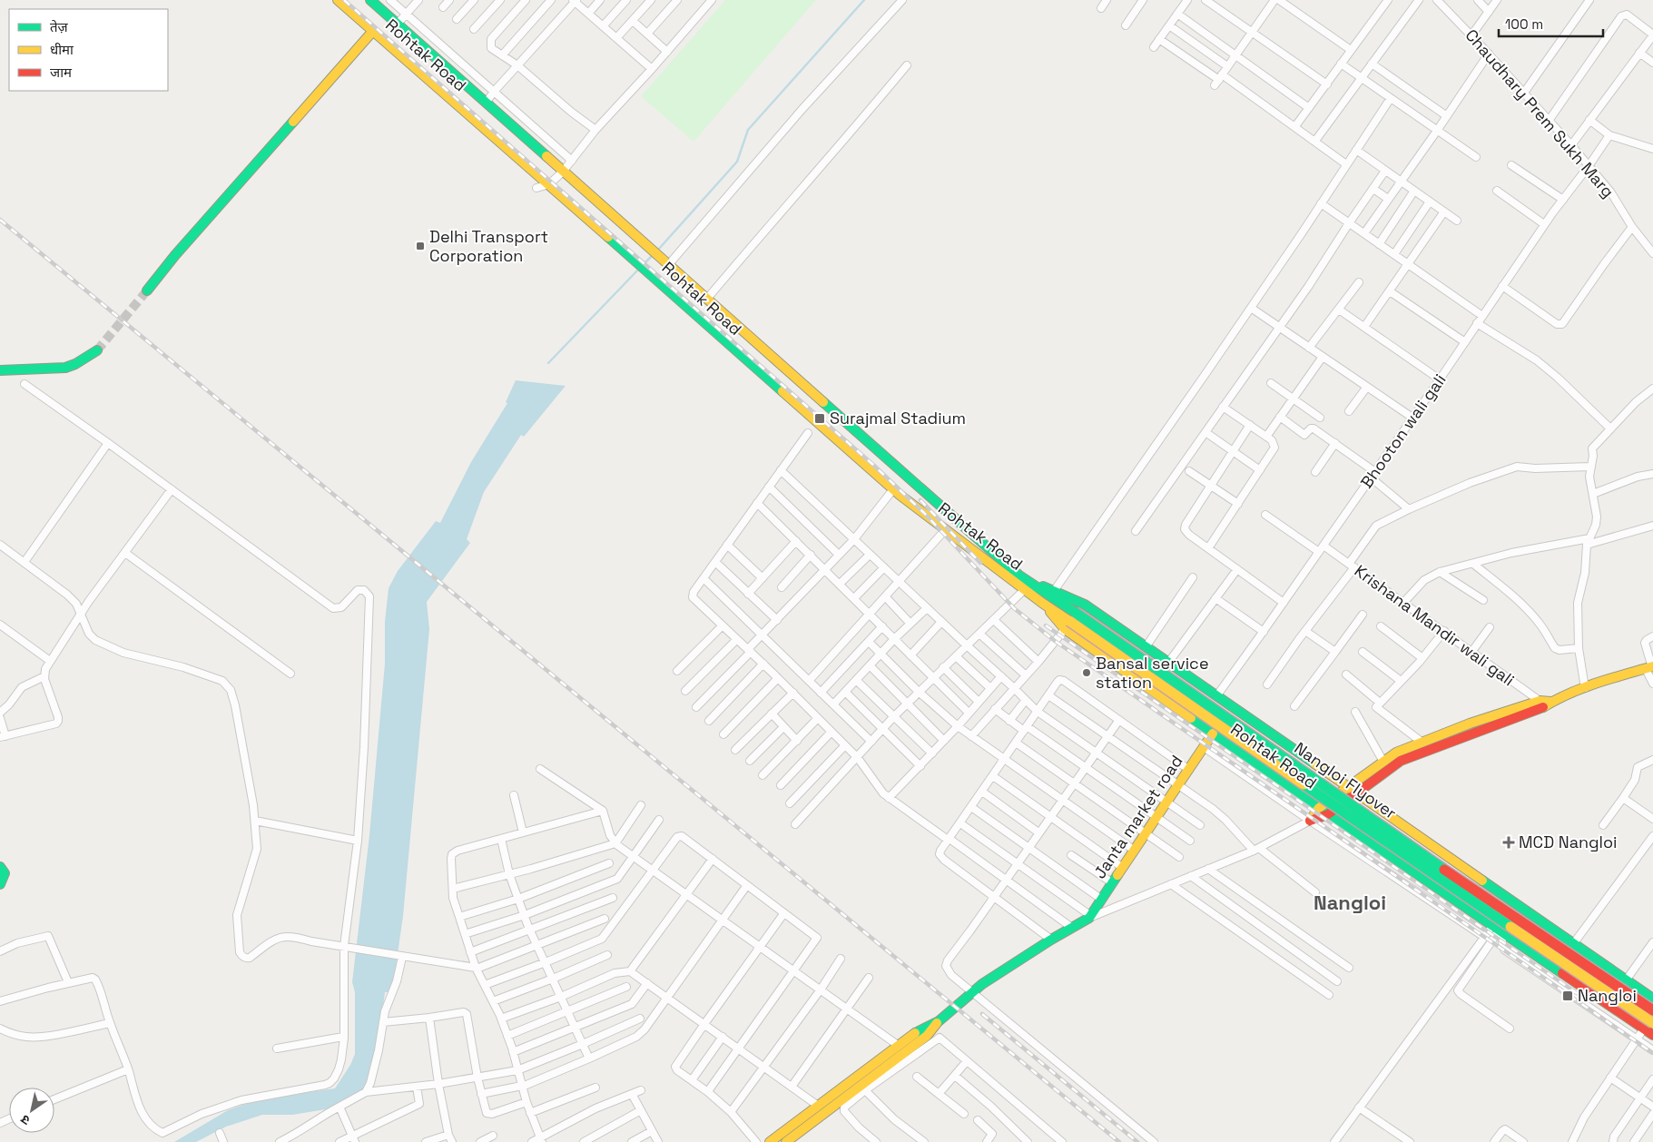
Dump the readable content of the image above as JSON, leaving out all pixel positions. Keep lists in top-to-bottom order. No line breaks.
{"streets":{"main road":["Rohtak Road","Nangloi Flyover","Janta market road"],"street":["Chaudhary Prem Sukh Marg","Bhooton wali gali","Krishana Mandir wali gali"]},"crossings":[["Rohtak Road","Bhooton wali gali"],["Rohtak Road","Nangloi Flyover"],["Rohtak Road","Janta market road"],["Chaudhary Prem Sukh Marg","Bhooton wali gali"],["Bhooton wali gali","Krishana Mandir wali gali"]],"districts":["Nangloi"],"places":{"transit":["Delhi Transport Corporation","Surajmal Stadium","Nangloi"],"other":["Bansal service station"],"health":["MCD Nangloi"]},"legend":["तेज़","धीमा","जाम"],"scale_bar":"100 m","north":"bottom left"}
